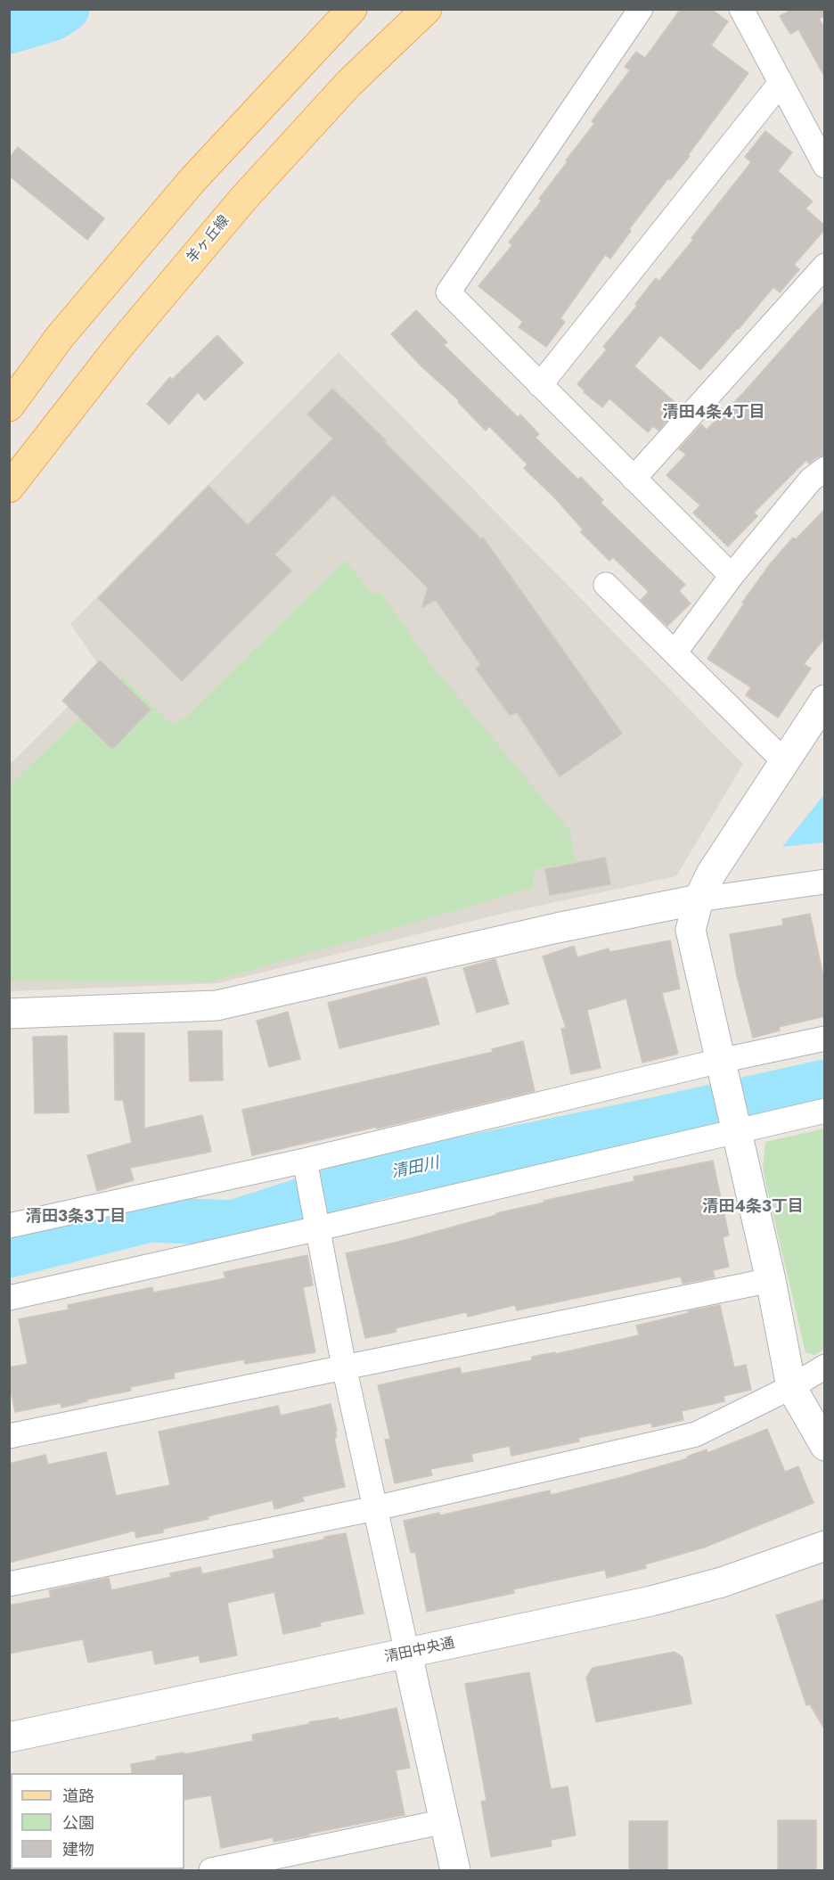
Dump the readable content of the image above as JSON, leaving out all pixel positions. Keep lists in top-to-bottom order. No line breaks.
{"streets":{"main road":["羊ヶ丘線"],"street":["清田中央通"]},"districts":["清田4条4丁目","清田4条3丁目","清田3条3丁目"],"water":["清田川"],"legend":["道路","公園","建物"]}
